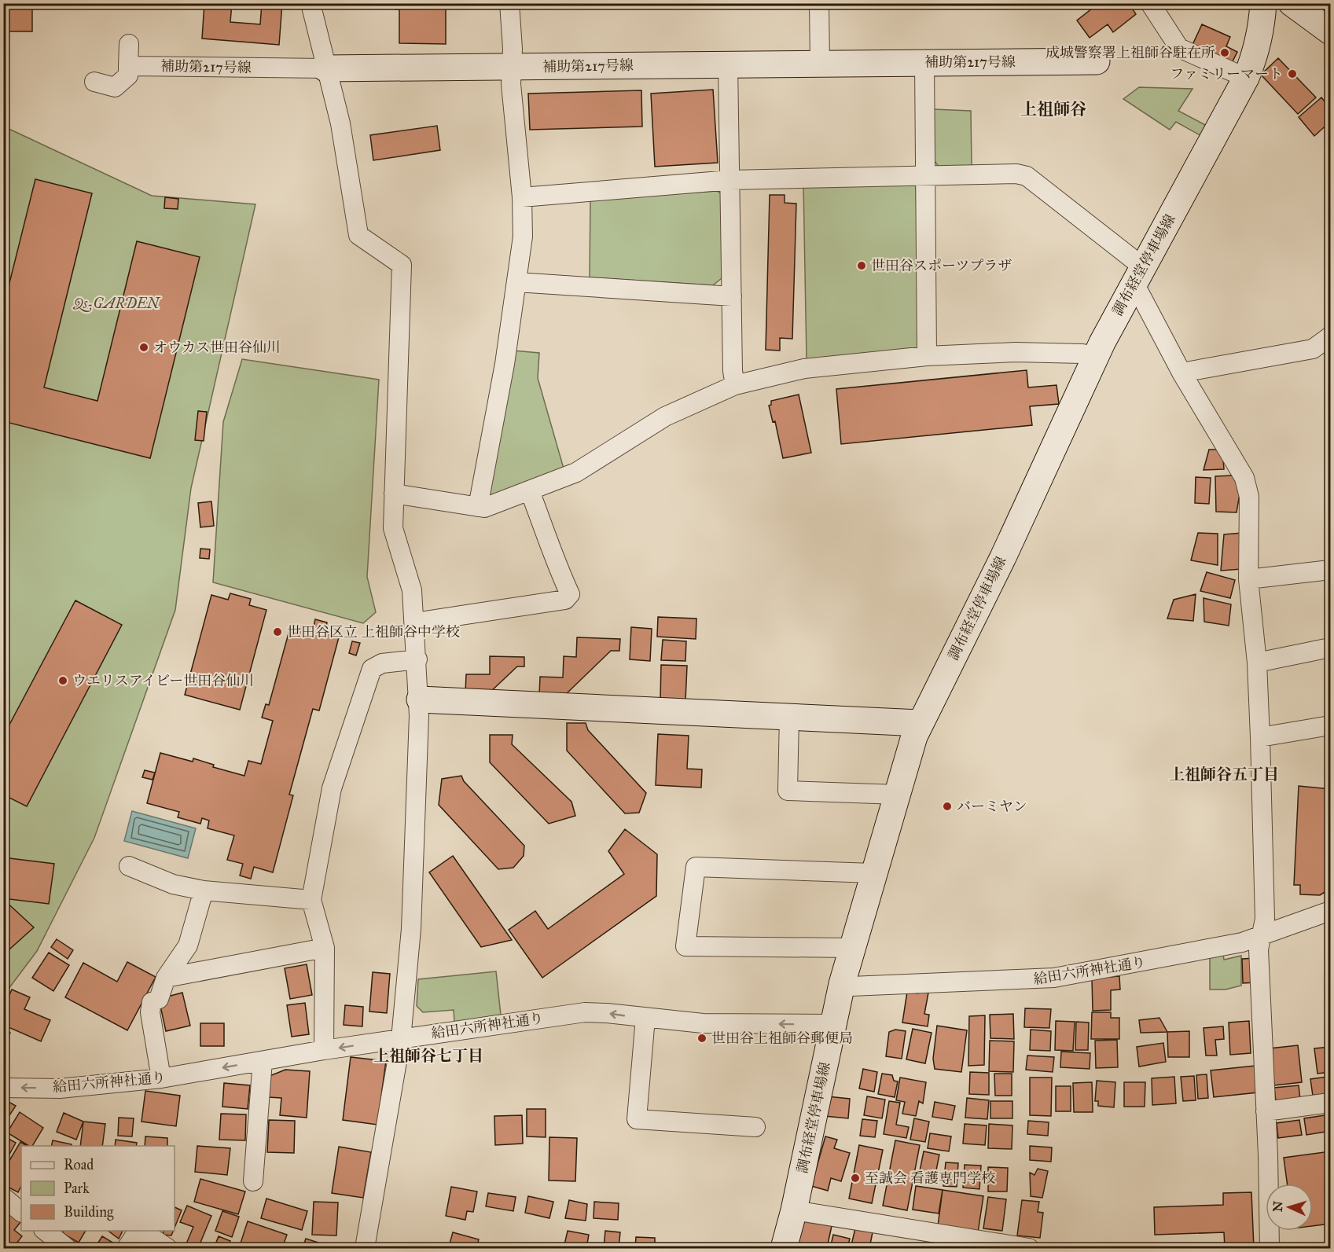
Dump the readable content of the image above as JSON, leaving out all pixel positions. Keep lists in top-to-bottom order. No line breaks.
{"streets":{"main road":["補助第217号線","調布経堂停車場線"],"street":["給田六所神社通り"]},"crossings":[["調布経堂停車場線","給田六所神社通り"]],"one_way":["給田六所神社通り"],"districts":["上祖師谷","上祖師谷五丁目","上祖師谷七丁目"],"parks":["Qs-GARDEN"],"places":["成城警察署上祖師谷駐在所","ファミリーマート","世田谷スポーツプラザ","オウカス世田谷仙川","世田谷区立 上祖師谷中学校","ウエリスアイビー世田谷仙川","バーミヤン","世田谷上祖師谷郵便局","至誠会 看護専門学校"],"legend":["Road","Park","Building"],"north":"left"}
